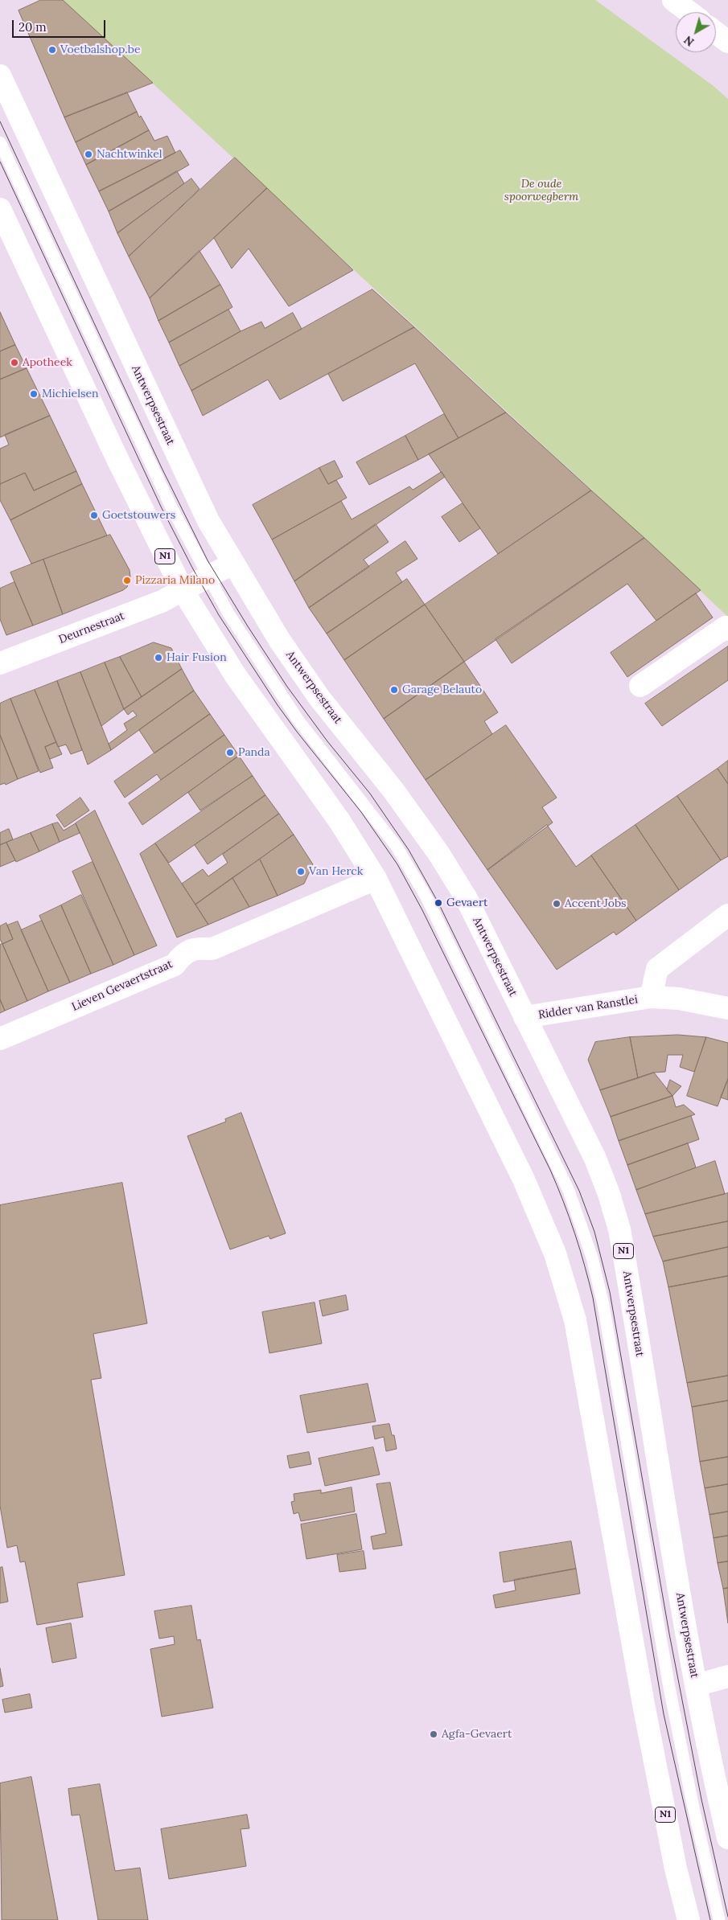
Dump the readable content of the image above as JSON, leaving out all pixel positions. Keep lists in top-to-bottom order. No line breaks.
{"streets":{"main road":["Antwerpsestraat","N1","Deurnestraat","Lieven Gevaertstraat","Ridder van Ranstlei"]},"crossings":[["Antwerpsestraat","Deurnestraat"],["Antwerpsestraat","Ridder van Ranstlei"],["N1","Deurnestraat"],["N1","Lieven Gevaertstraat"]],"parks":["De oude spoorwegberm"],"places":["Voetbalshop.be","Nachtwinkel","Apotheek","Michielsen","Goetstouwers","Pizzaria Milano","Hair Fusion","Garage Belauto","Panda","Van Herck","Gevaert","Accent Jobs","Agfa-Gevaert"],"scale_bar":"20 m","north":"bottom left"}
